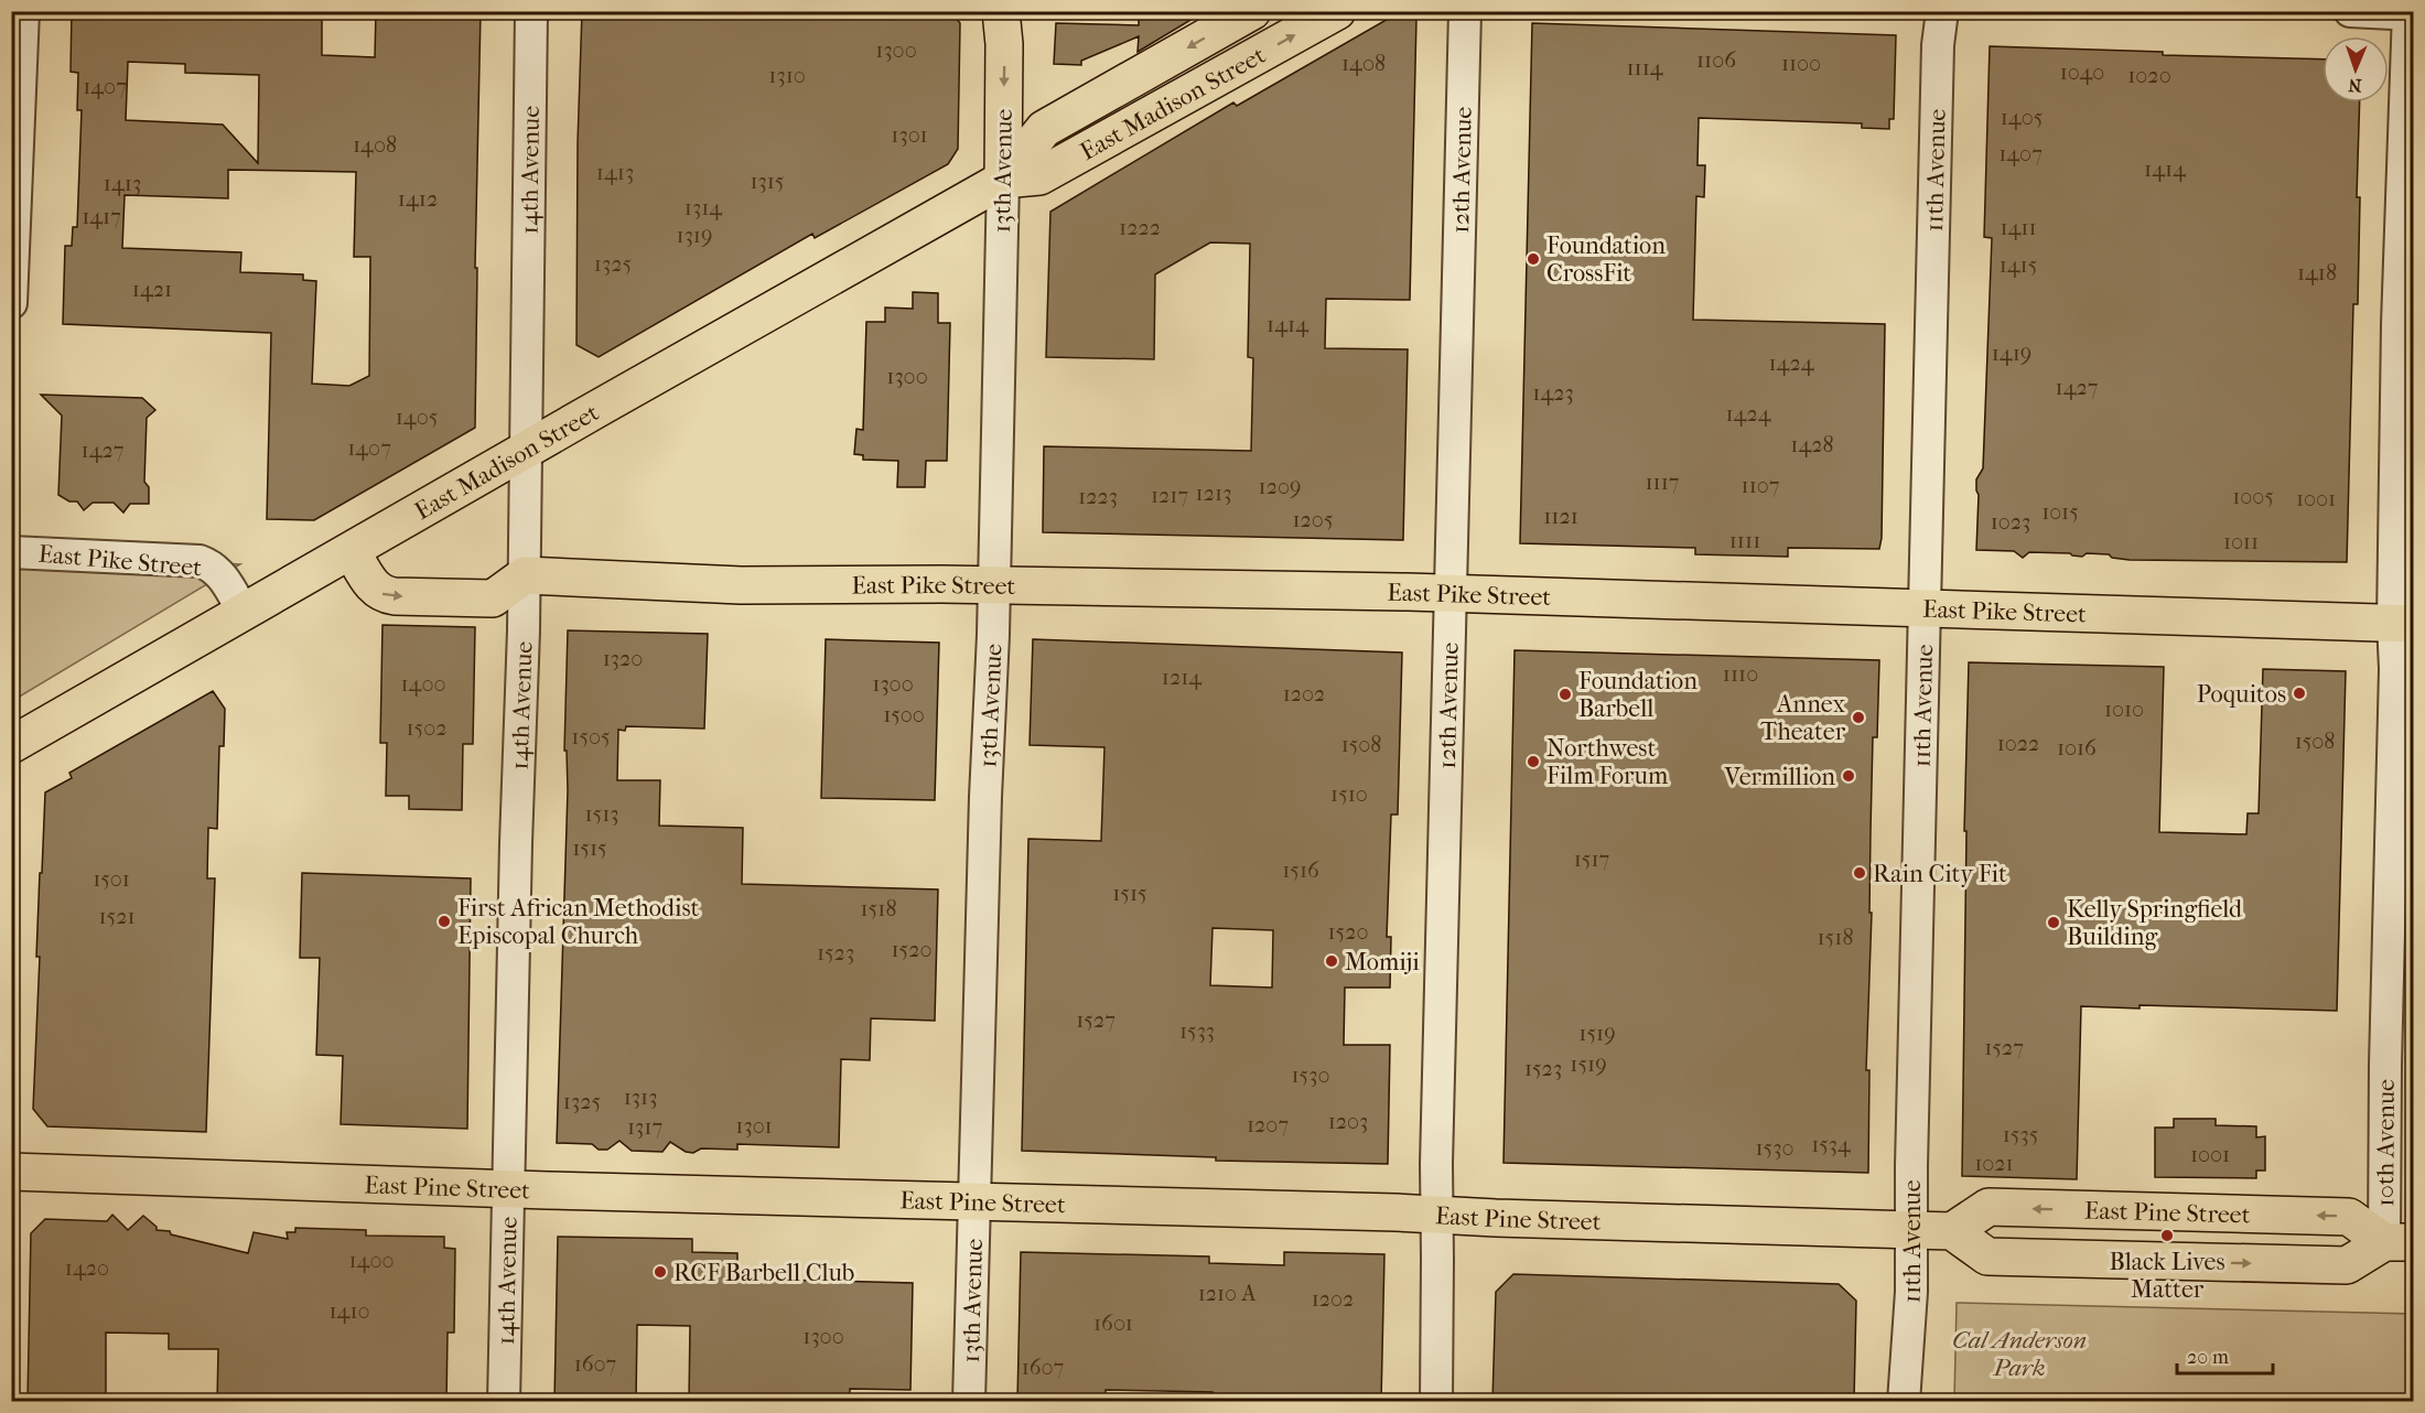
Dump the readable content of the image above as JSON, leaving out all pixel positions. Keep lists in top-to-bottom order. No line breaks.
{"streets":{"main road":["East Madison Street","13th Avenue","East Pike Street","East Pine Street"],"street":["14th Avenue","12th Avenue","11th Avenue","10th Avenue"]},"crossings":[["East Madison Street","14th Avenue"],["East Madison Street","13th Avenue"],["East Madison Street","East Pike Street"],["14th Avenue","East Pike Street"],["14th Avenue","East Pine Street"],["13th Avenue","East Pike Street"],["13th Avenue","East Pine Street"],["12th Avenue","East Pike Street"],["12th Avenue","East Pine Street"],["11th Avenue","East Pike Street"],["11th Avenue","East Pine Street"],["East Pike Street","10th Avenue"],["10th Avenue","East Pine Street"]],"parks":["Cal Anderson Park"],"places":["Foundation CrossFit","Poquitos","Foundation Barbell","Annex Theater","Northwest Film Forum","Vermillion","Rain City Fit","First African Methodist Episcopal Church","Kelly Springfield Building","Momiji","Black Lives Matter","RCF Barbell Club"],"house_numbers":["1300","1106","1408","1100","1114","1040","1310","1020","1407","1405","1301","1408","1407","1414","1413","1315","1413","1412","1314","1417","1222","1411","1319","1325","1415","1418","1421","1414","1419","1424","1300","1427","1423","1424","1405","1428","1407","1427","1117","1107","1209","1213","1217","1223","1005","1001","1015","1121","1205","1023","1111","1011","1320","1110","1214","1400","1300","1202","1010","1500","1502","1505","1508","1022","1508","1016","1510","1513","1515","1517","1516","1501","1515","1518","1521","1520","1518","1520","1523","1527","1533","1519","1527","1519","1523","1530","1313","1325","1203","1207","1301","1317","1535","1534","1530","1001","1021","1400","1420","1210 A","1202","1410","1601","1300","1607","1607"],"scale_bar":"20 m","north":"bottom"}
